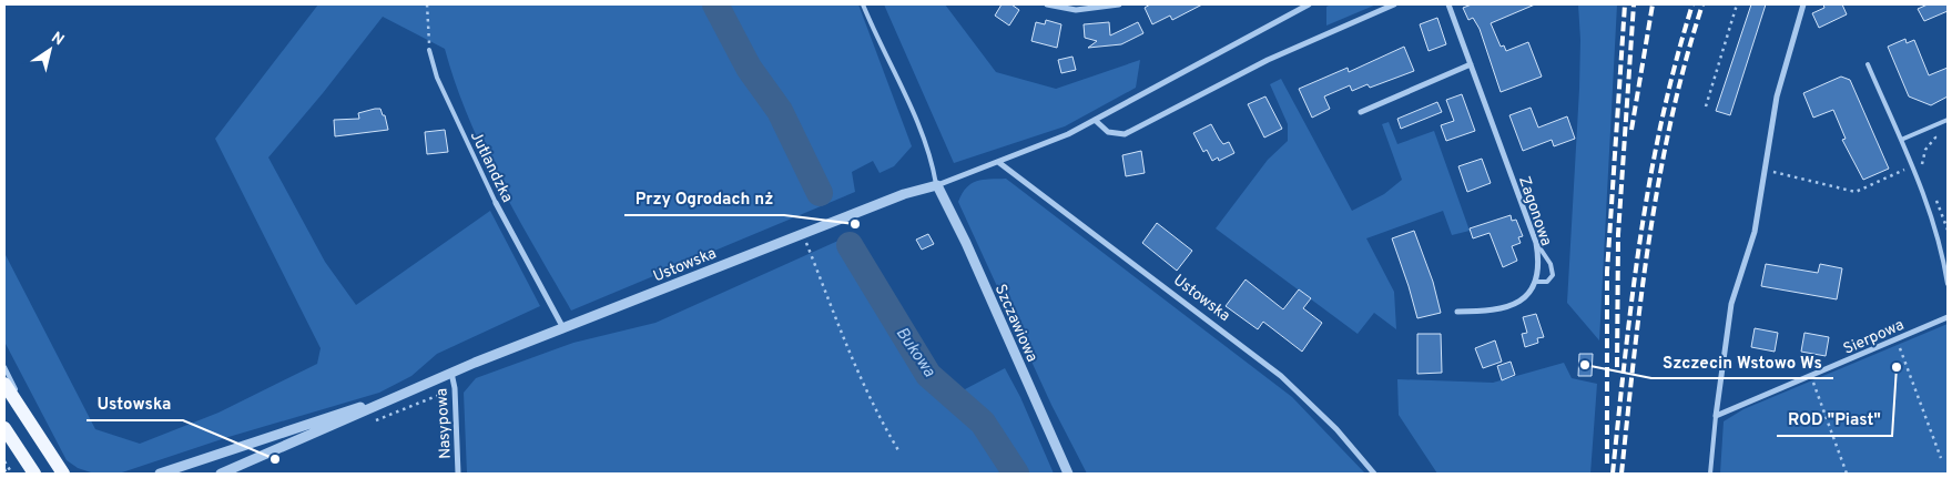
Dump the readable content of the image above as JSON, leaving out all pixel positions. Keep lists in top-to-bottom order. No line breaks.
{"streets":{"street":["Jutlandzka","Zagonowa","Ustowska","Szczawiowa","Sierpowa","Nasypowa"]},"crossings":[["Jutlandzka","Ustowska"],["Ustowska","Szczawiowa"],["Ustowska","Nasypowa"]],"water":["Bukowa"],"places":["Przy Ogrodach nż","Szczecin Wstowo Ws","ROD \"Piast\"","Ustowska"],"north":"top right"}
